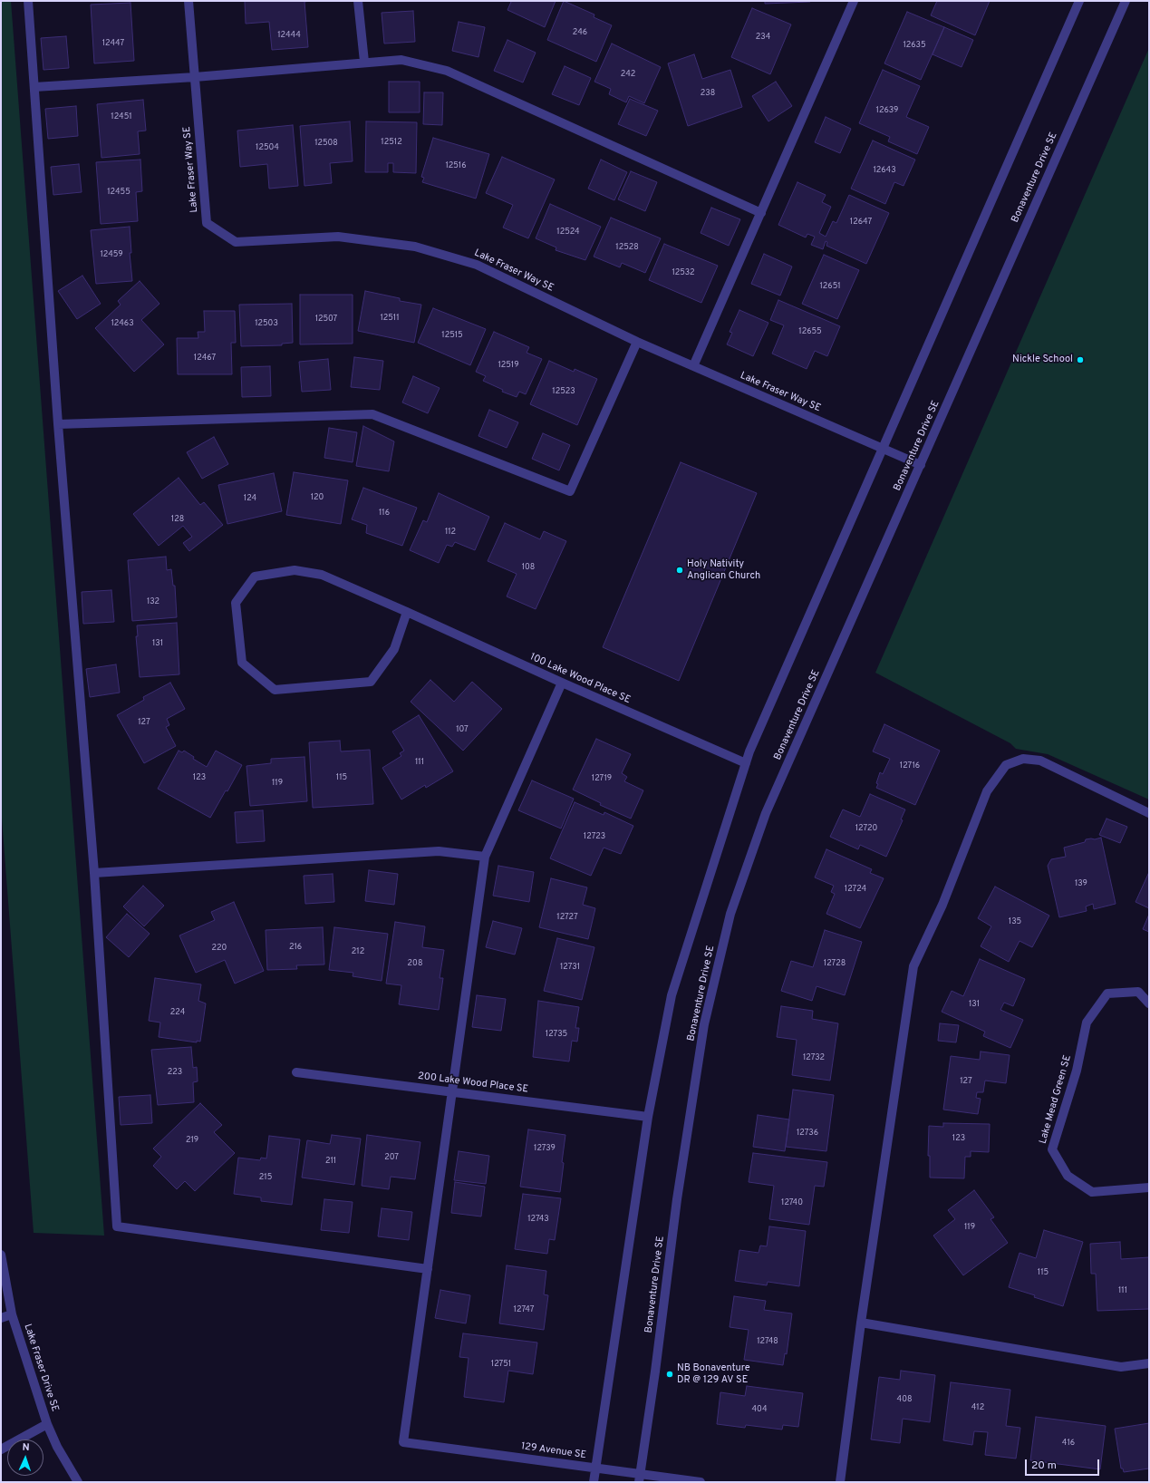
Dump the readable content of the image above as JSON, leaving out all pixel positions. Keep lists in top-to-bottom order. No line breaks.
{"streets":{"street":["Lake Fraser Way SE","Bonaventure Drive SE","100 Lake Wood Place SE","200 Lake Wood Place SE","Lake Mead Green SE","Lake Fraser Drive SE","129 Avenue SE"]},"crossings":[["Lake Fraser Way SE","Bonaventure Drive SE"],["Bonaventure Drive SE","129 Avenue SE"]],"places":["Nickle School","Holy Nativity Anglican Church","NB Bonaventure DR @ 129 AV SE"],"house_numbers":["246","12444","234","12447","12635","242","238","12639","12451","12512","12508","12504","12516","12643","12455","12647","12524","12528","12459","12532","12651","12511","12507","12463","12503","12655","12515","12467","12519","12523","120","124","116","128","112","108","132","131","127","107","111","12716","123","115","12719","119","12720","12723","139","12724","12727","135","216","220","212","208","12728","12731","131","224","12735","12732","223","127","12736","123","219","12739","207","211","215","12740","12743","119","115","111","12747","12748","12751","408","412","404","416"],"scale_bar":"20 m","north":"top"}
